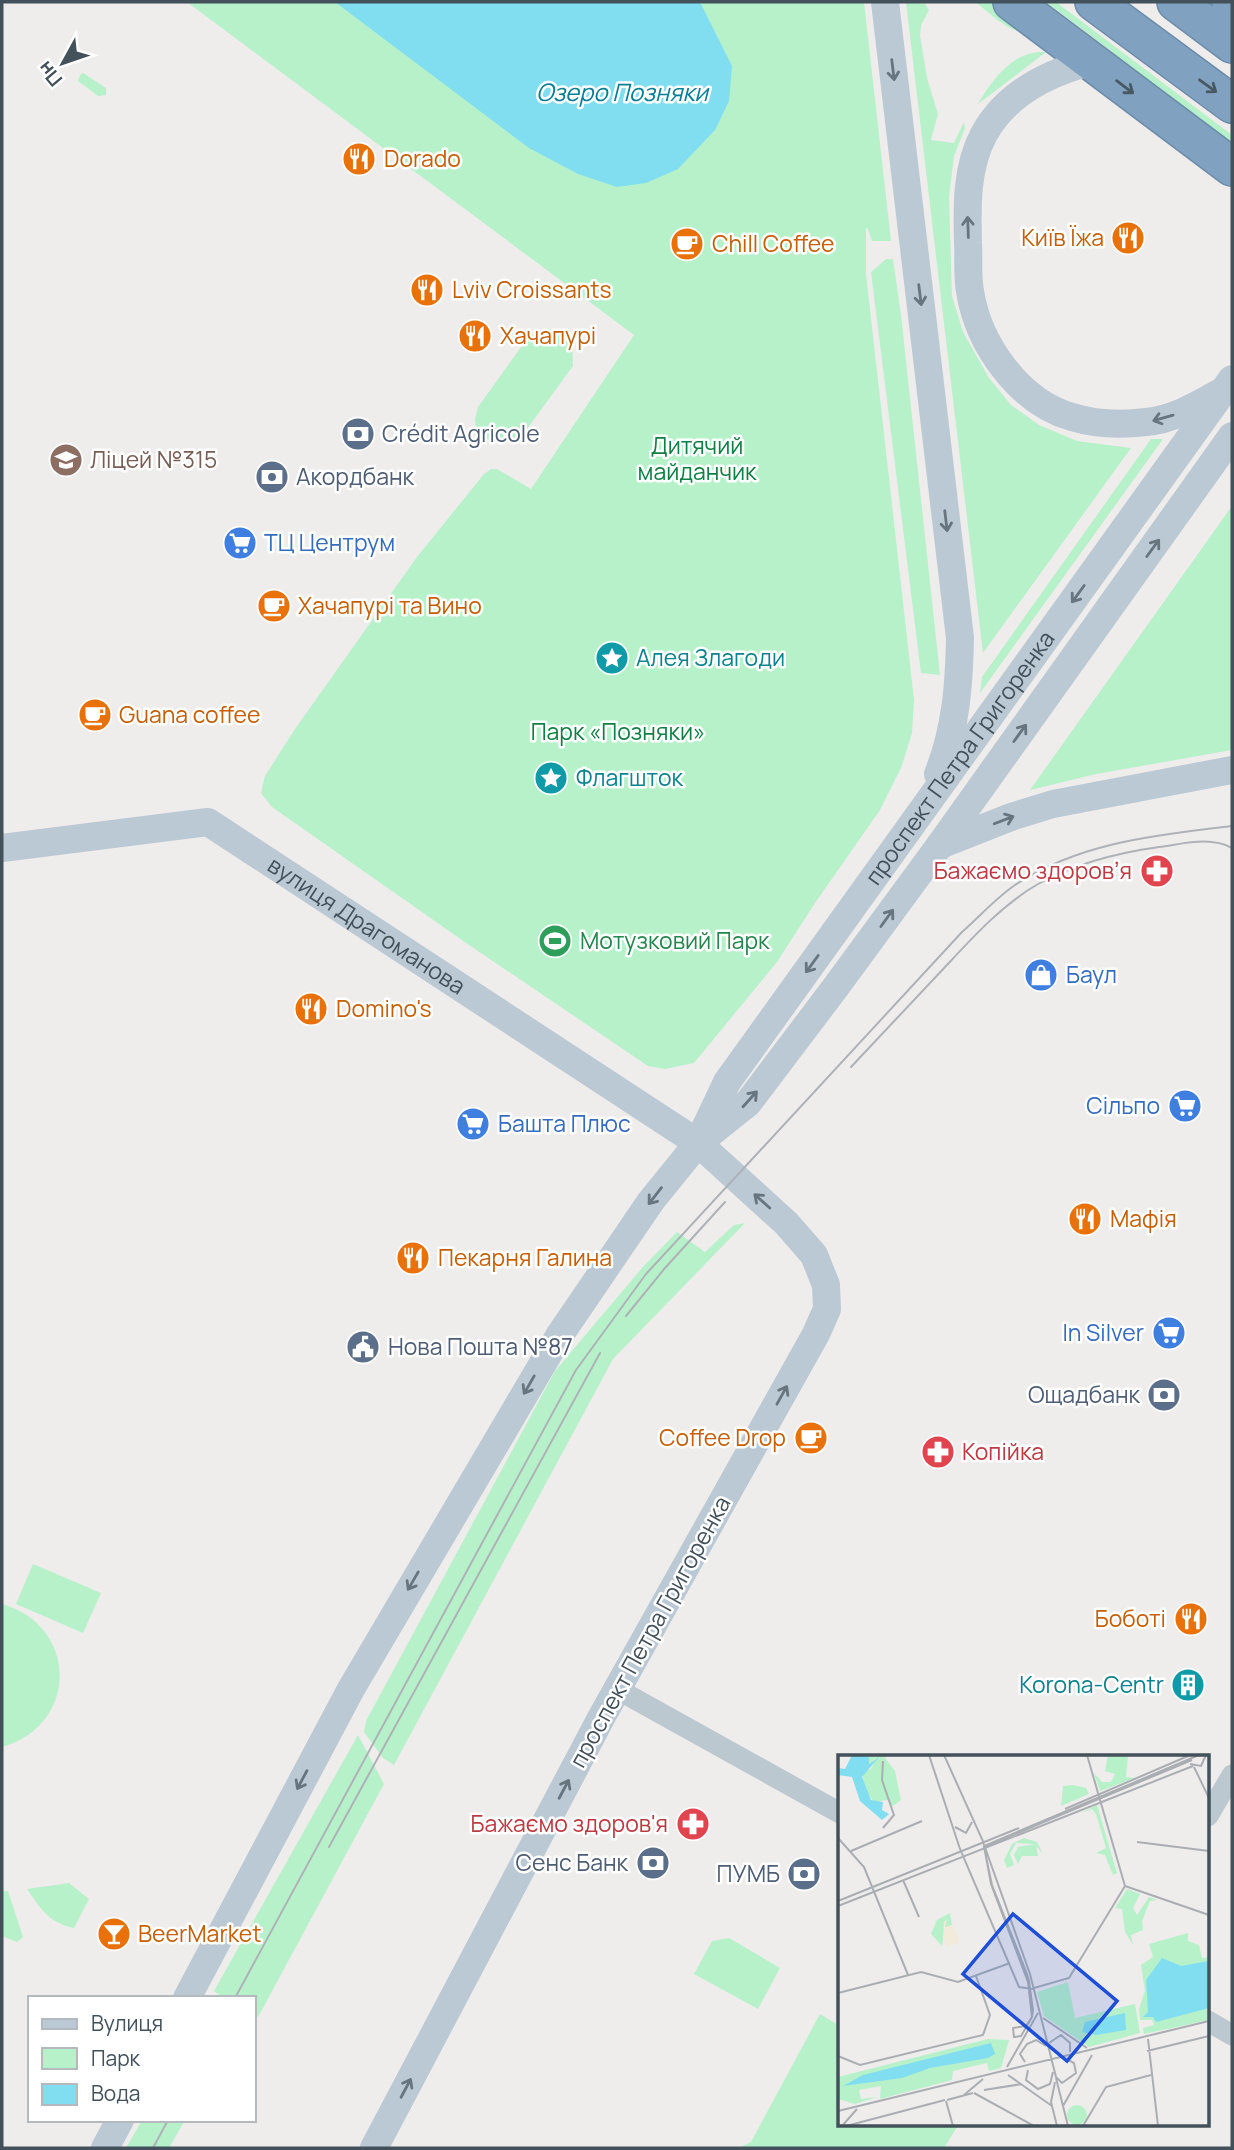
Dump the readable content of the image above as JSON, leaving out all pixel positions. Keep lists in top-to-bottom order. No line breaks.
{"streets":{"main road":["проспект Петра Григоренка","вулиця Драгоманова"]},"crossings":[["проспект Петра Григоренка","вулиця Драгоманова"]],"water":["Озеро Позняки"],"parks":["Дитячий майданчик","Парк «Позняки»"],"places":{"restaurant":["Dorado","Київ Їжа","Lviv Croissants","Хачапурі","Domino's","Мафія","Пекарня Галина","Боботі"],"cafe":["Chill Coffee","Хачапурі та Вино","Guana coffee","Coffee Drop"],"bank":["Crédit Agricole","Акордбанк","Ощадбанк","Сенс Банк","ПУМБ"],"school or university":["Ліцей №315"],"supermarket":["ТЦ Центрум","Сільпо","Башта Плюс","In Silver"],"place":["Алея Злагоди","Флагшток"],"pharmacy":["Бажаємо здоровʼя","Копійка","Бажаємо здоров'я"],"sports":["Мотузковий Парк"],"shop":["Баул"],"public building":["Нова Пошта №87"],"building":["Korona-Centr"],"bar":["BeerMarket"]},"legend":["Вулиця","Парк","Вода"],"north":"bottom left"}
